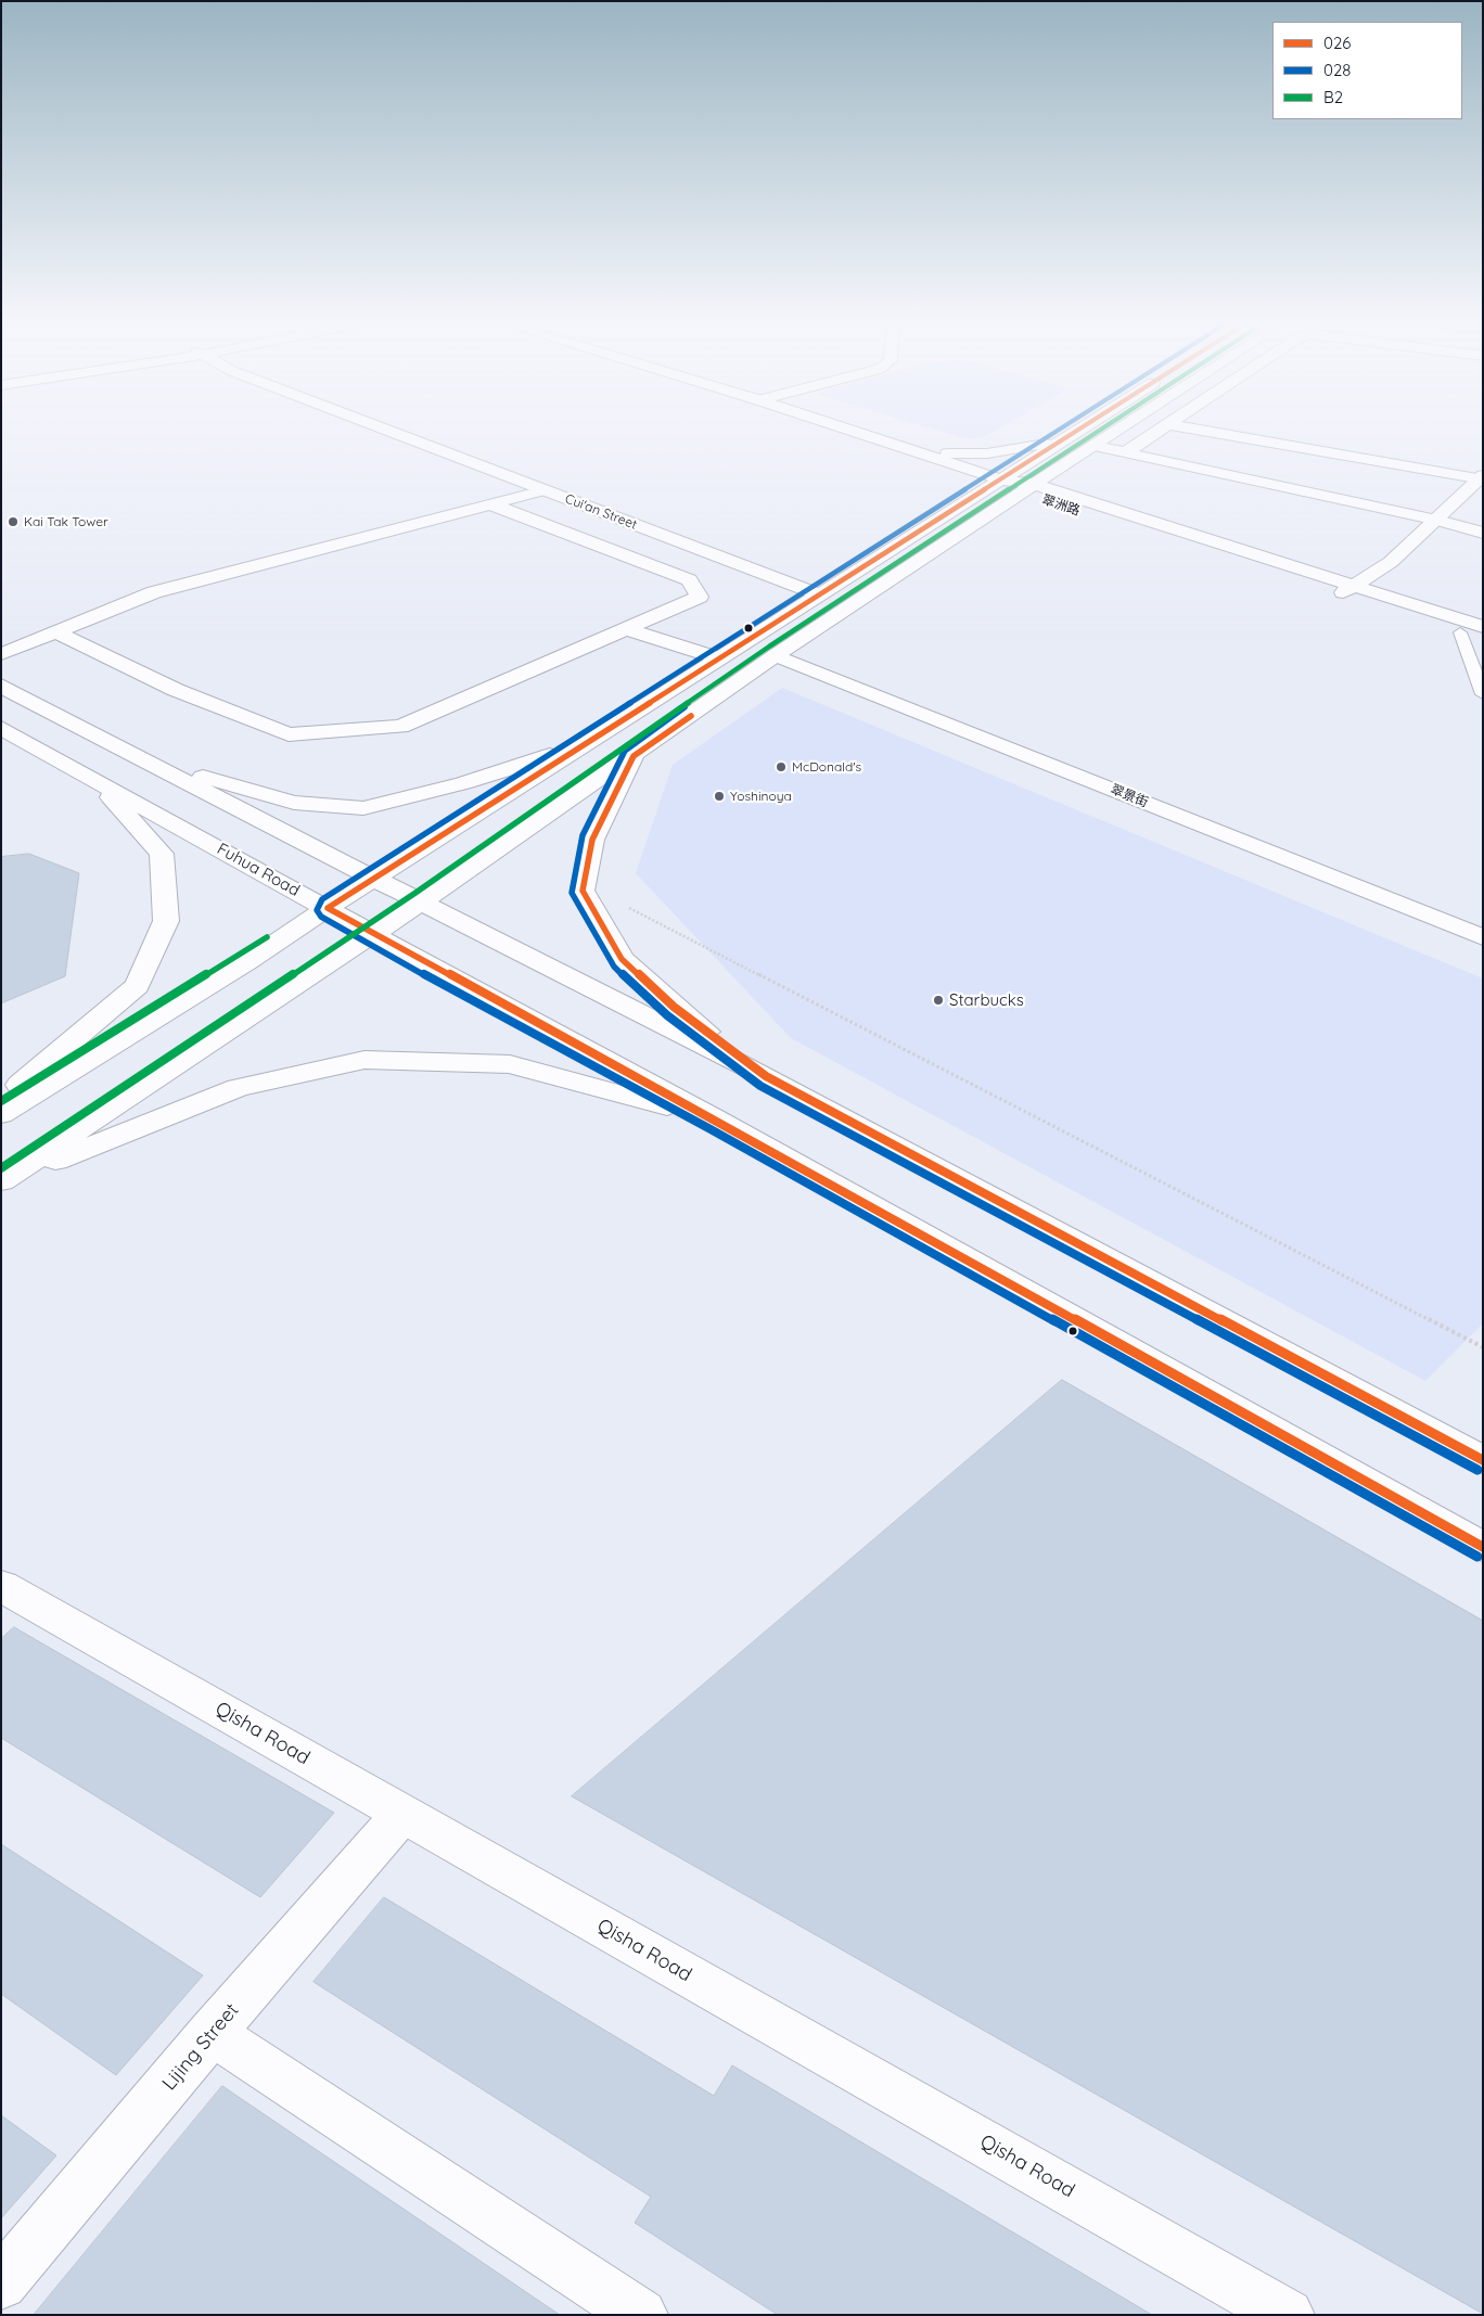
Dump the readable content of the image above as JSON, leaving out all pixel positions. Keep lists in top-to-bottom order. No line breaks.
{"streets":{"street":["翠洲路","Cui'an Street","翠景街","Fuhua Road","Qisha Road","Lijing Street"]},"crossings":[["Qisha Road","Lijing Street"]],"places":["Kai Tak Tower","McDonald's","Yoshinoya","Starbucks"],"lines":["transit line 026","transit line 028","transit line B2"],"legend":["026","028","B2"]}
